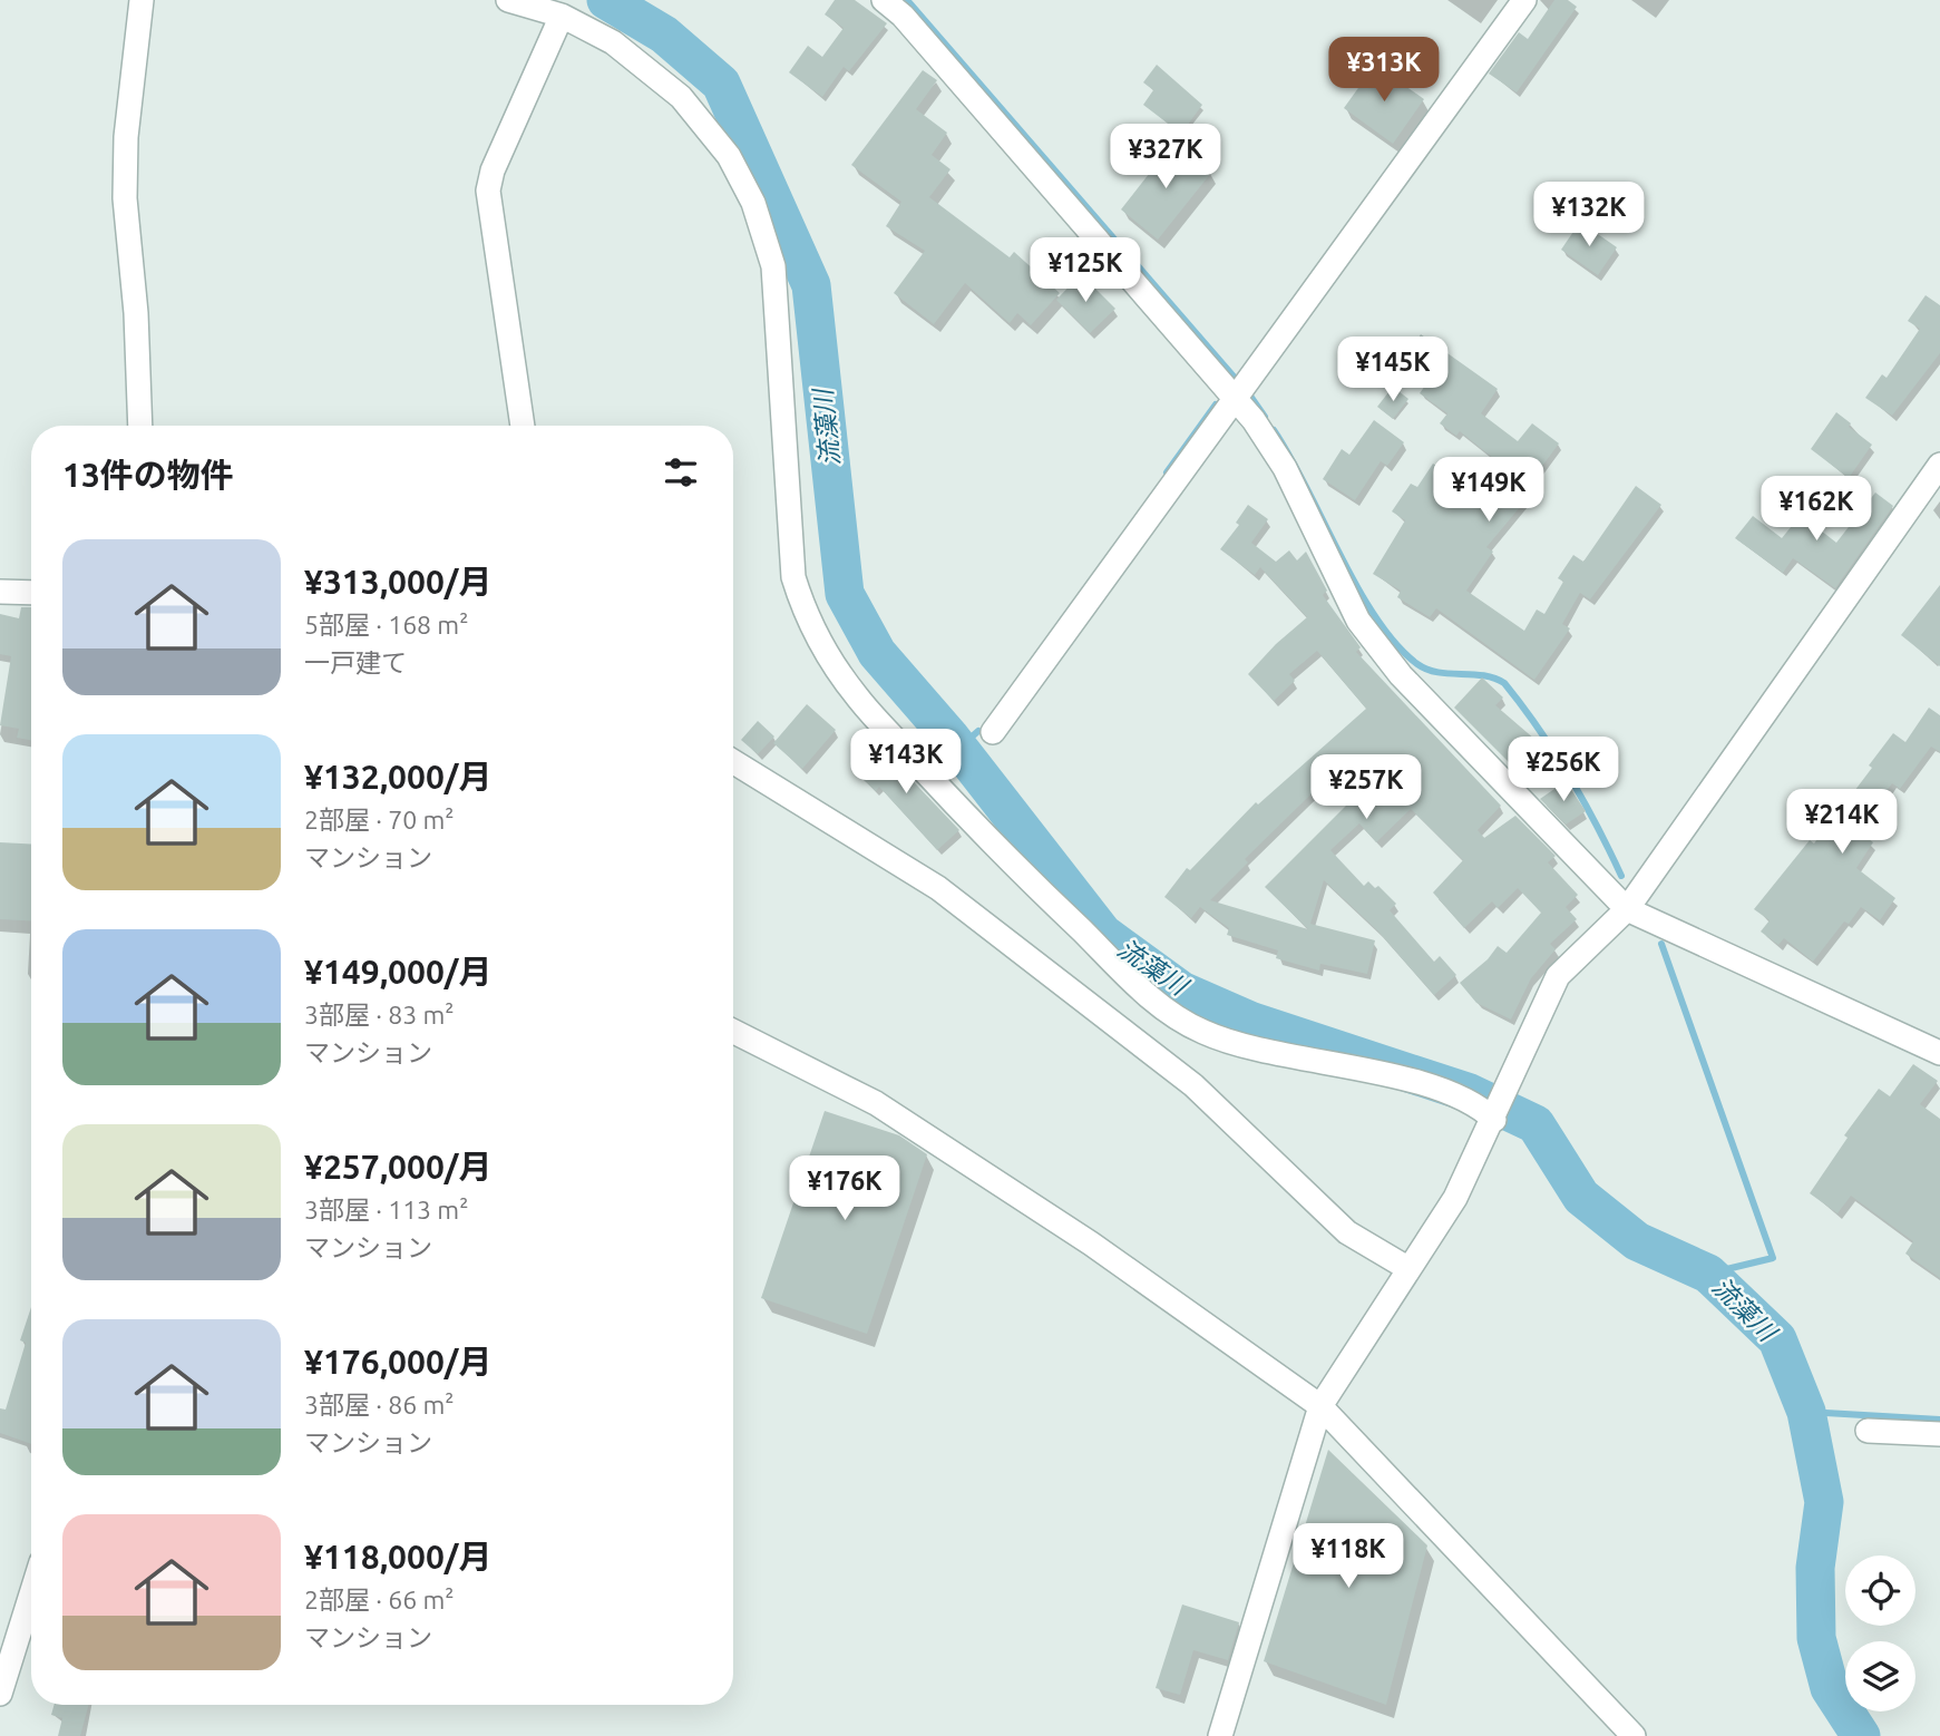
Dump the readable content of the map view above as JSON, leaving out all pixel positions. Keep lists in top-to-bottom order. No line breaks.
{"water":["流藻川"],"page":{"price":["¥313K","¥327K","¥132K","¥125K","¥145K","¥149K","¥162K","¥143K","¥256K","¥257K","¥214K","¥176K","¥118K"],"heading":"13件の物件","list":[{"name":"¥313,000/月","note":"5部屋 · 168 m² · 一戸建て"},{"name":"¥132,000/月","note":"2部屋 · 70 m² · マンション"},{"name":"¥149,000/月","note":"3部屋 · 83 m² · マンション"},{"name":"¥257,000/月","note":"3部屋 · 113 m² · マンション"},{"name":"¥176,000/月","note":"3部屋 · 86 m² · マンション"},{"name":"¥118,000/月","note":"2部屋 · 66 m² · マンション"}]}}
